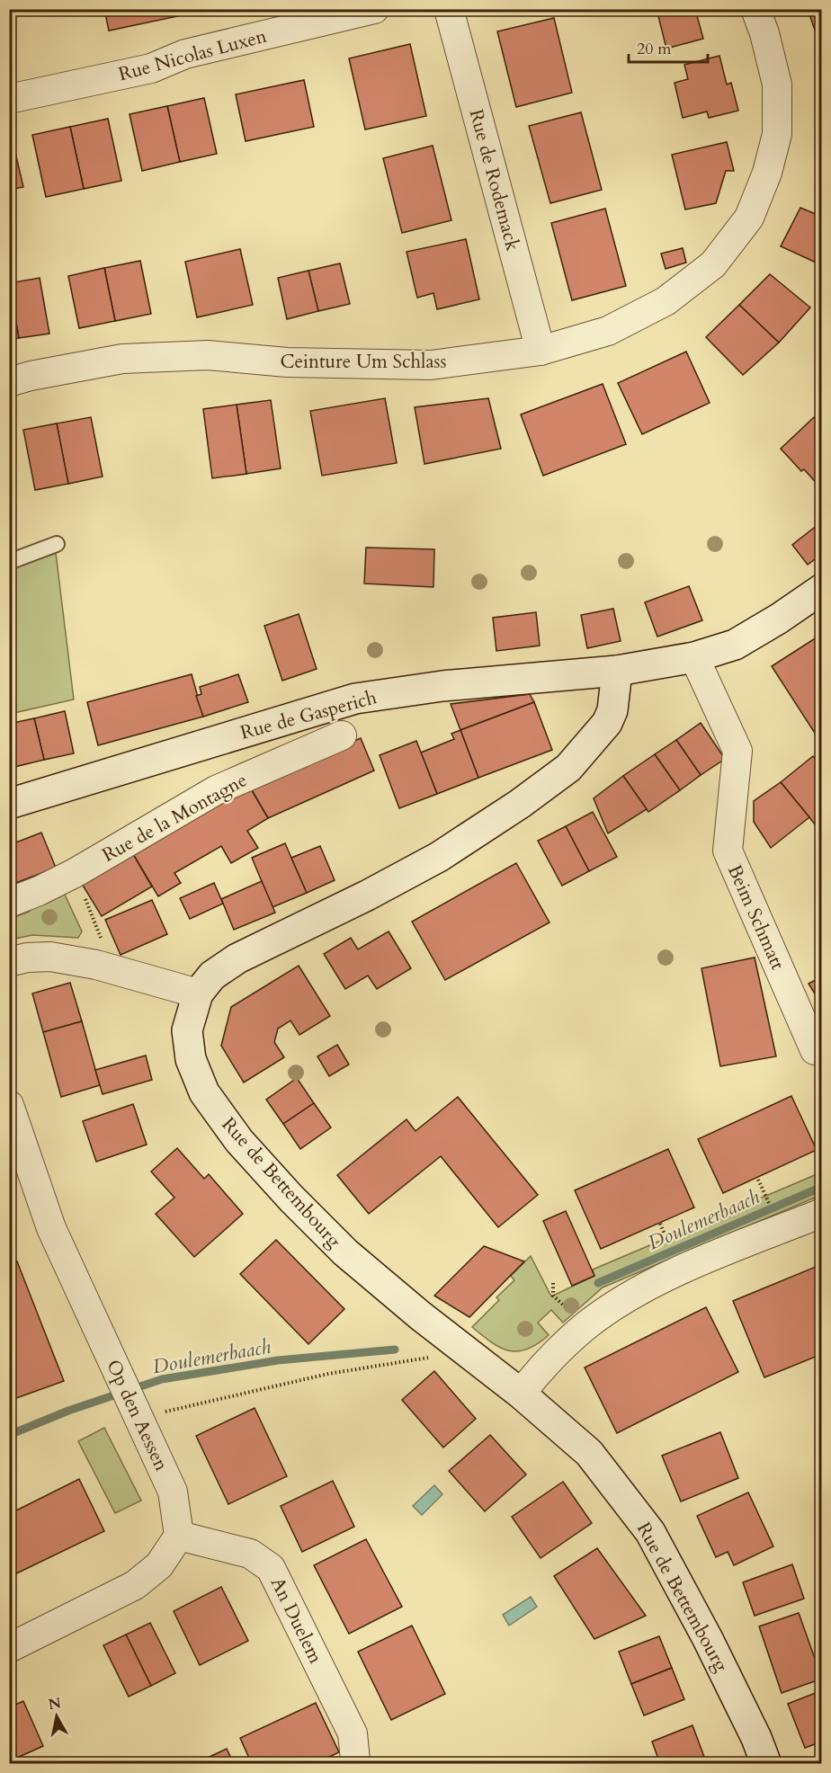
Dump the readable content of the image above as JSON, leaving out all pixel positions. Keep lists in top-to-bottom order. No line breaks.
{"streets":{"main road":["Rue de Gasperich","Rue de Bettembourg"],"street":["Rue Nicolas Luxen","Rue de Rodemack","Ceinture Um Schlass","Rue de la Montagne","Beim Schmatt","Op den Aessen","An Duelem"]},"crossings":[["Rue de Rodemack","Ceinture Um Schlass"],["Rue de Gasperich","Rue de Bettembourg"],["Op den Aessen","An Duelem"]],"water":["Doulemerbaach"],"scale_bar":"20 m","north":"top"}
